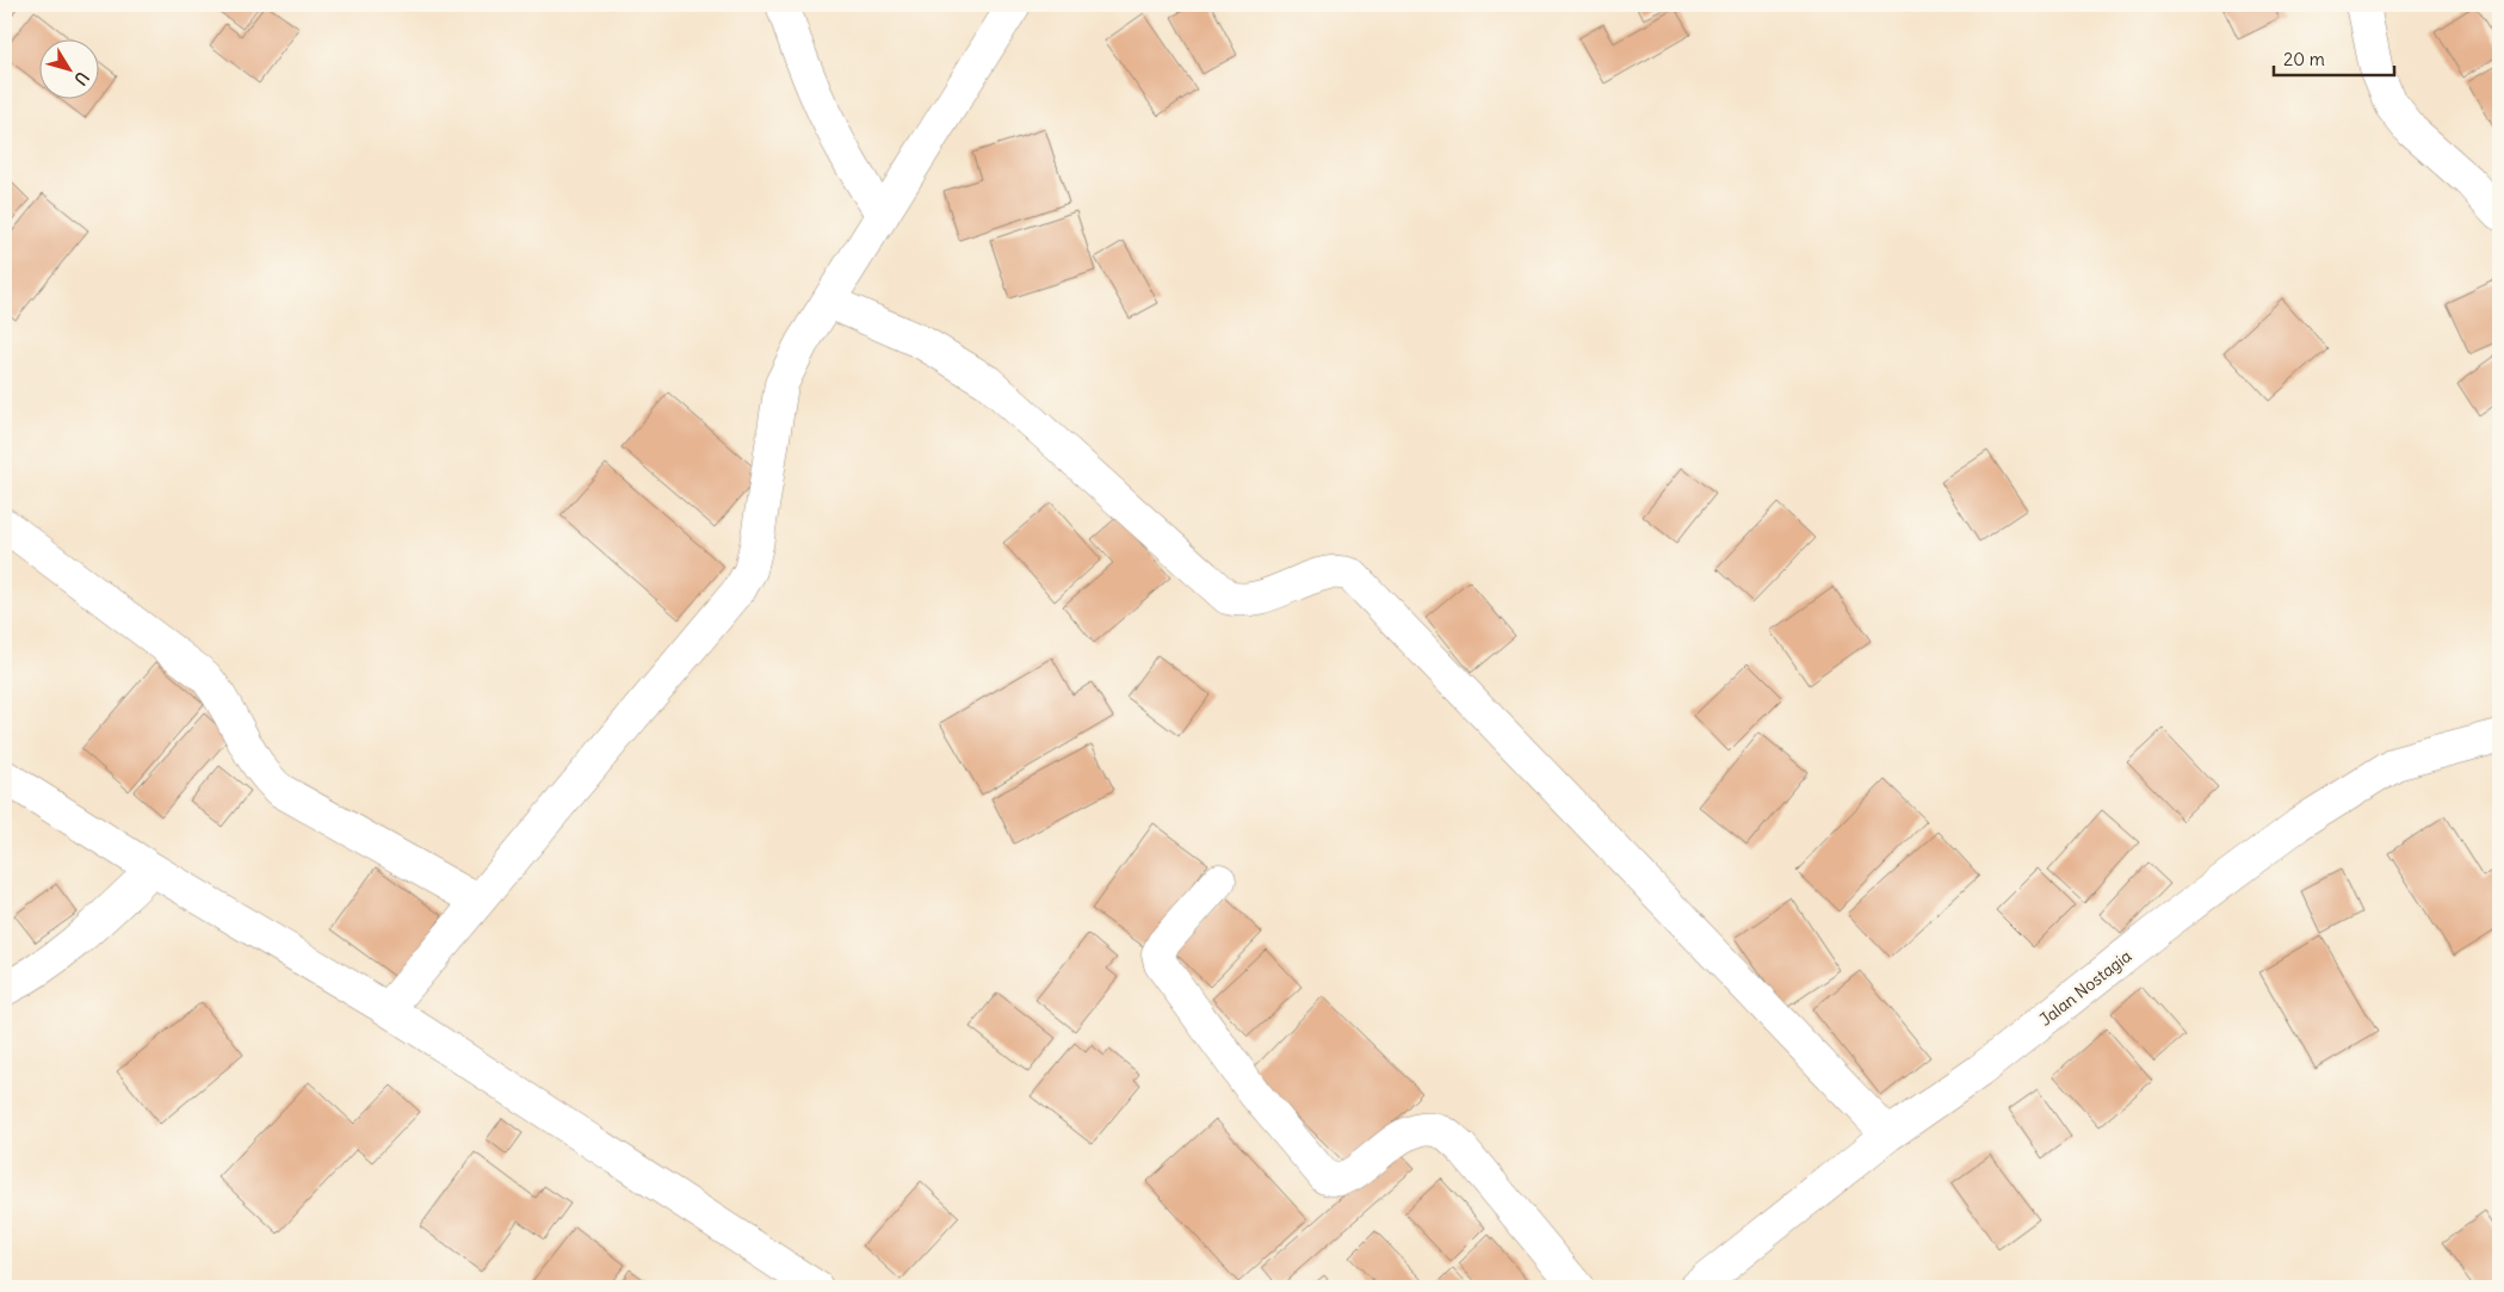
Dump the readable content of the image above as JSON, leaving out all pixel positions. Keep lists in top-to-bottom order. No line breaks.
{"streets":{"street":["Jalan Nostagia"]},"scale_bar":"20 m","north":"bottom right"}
